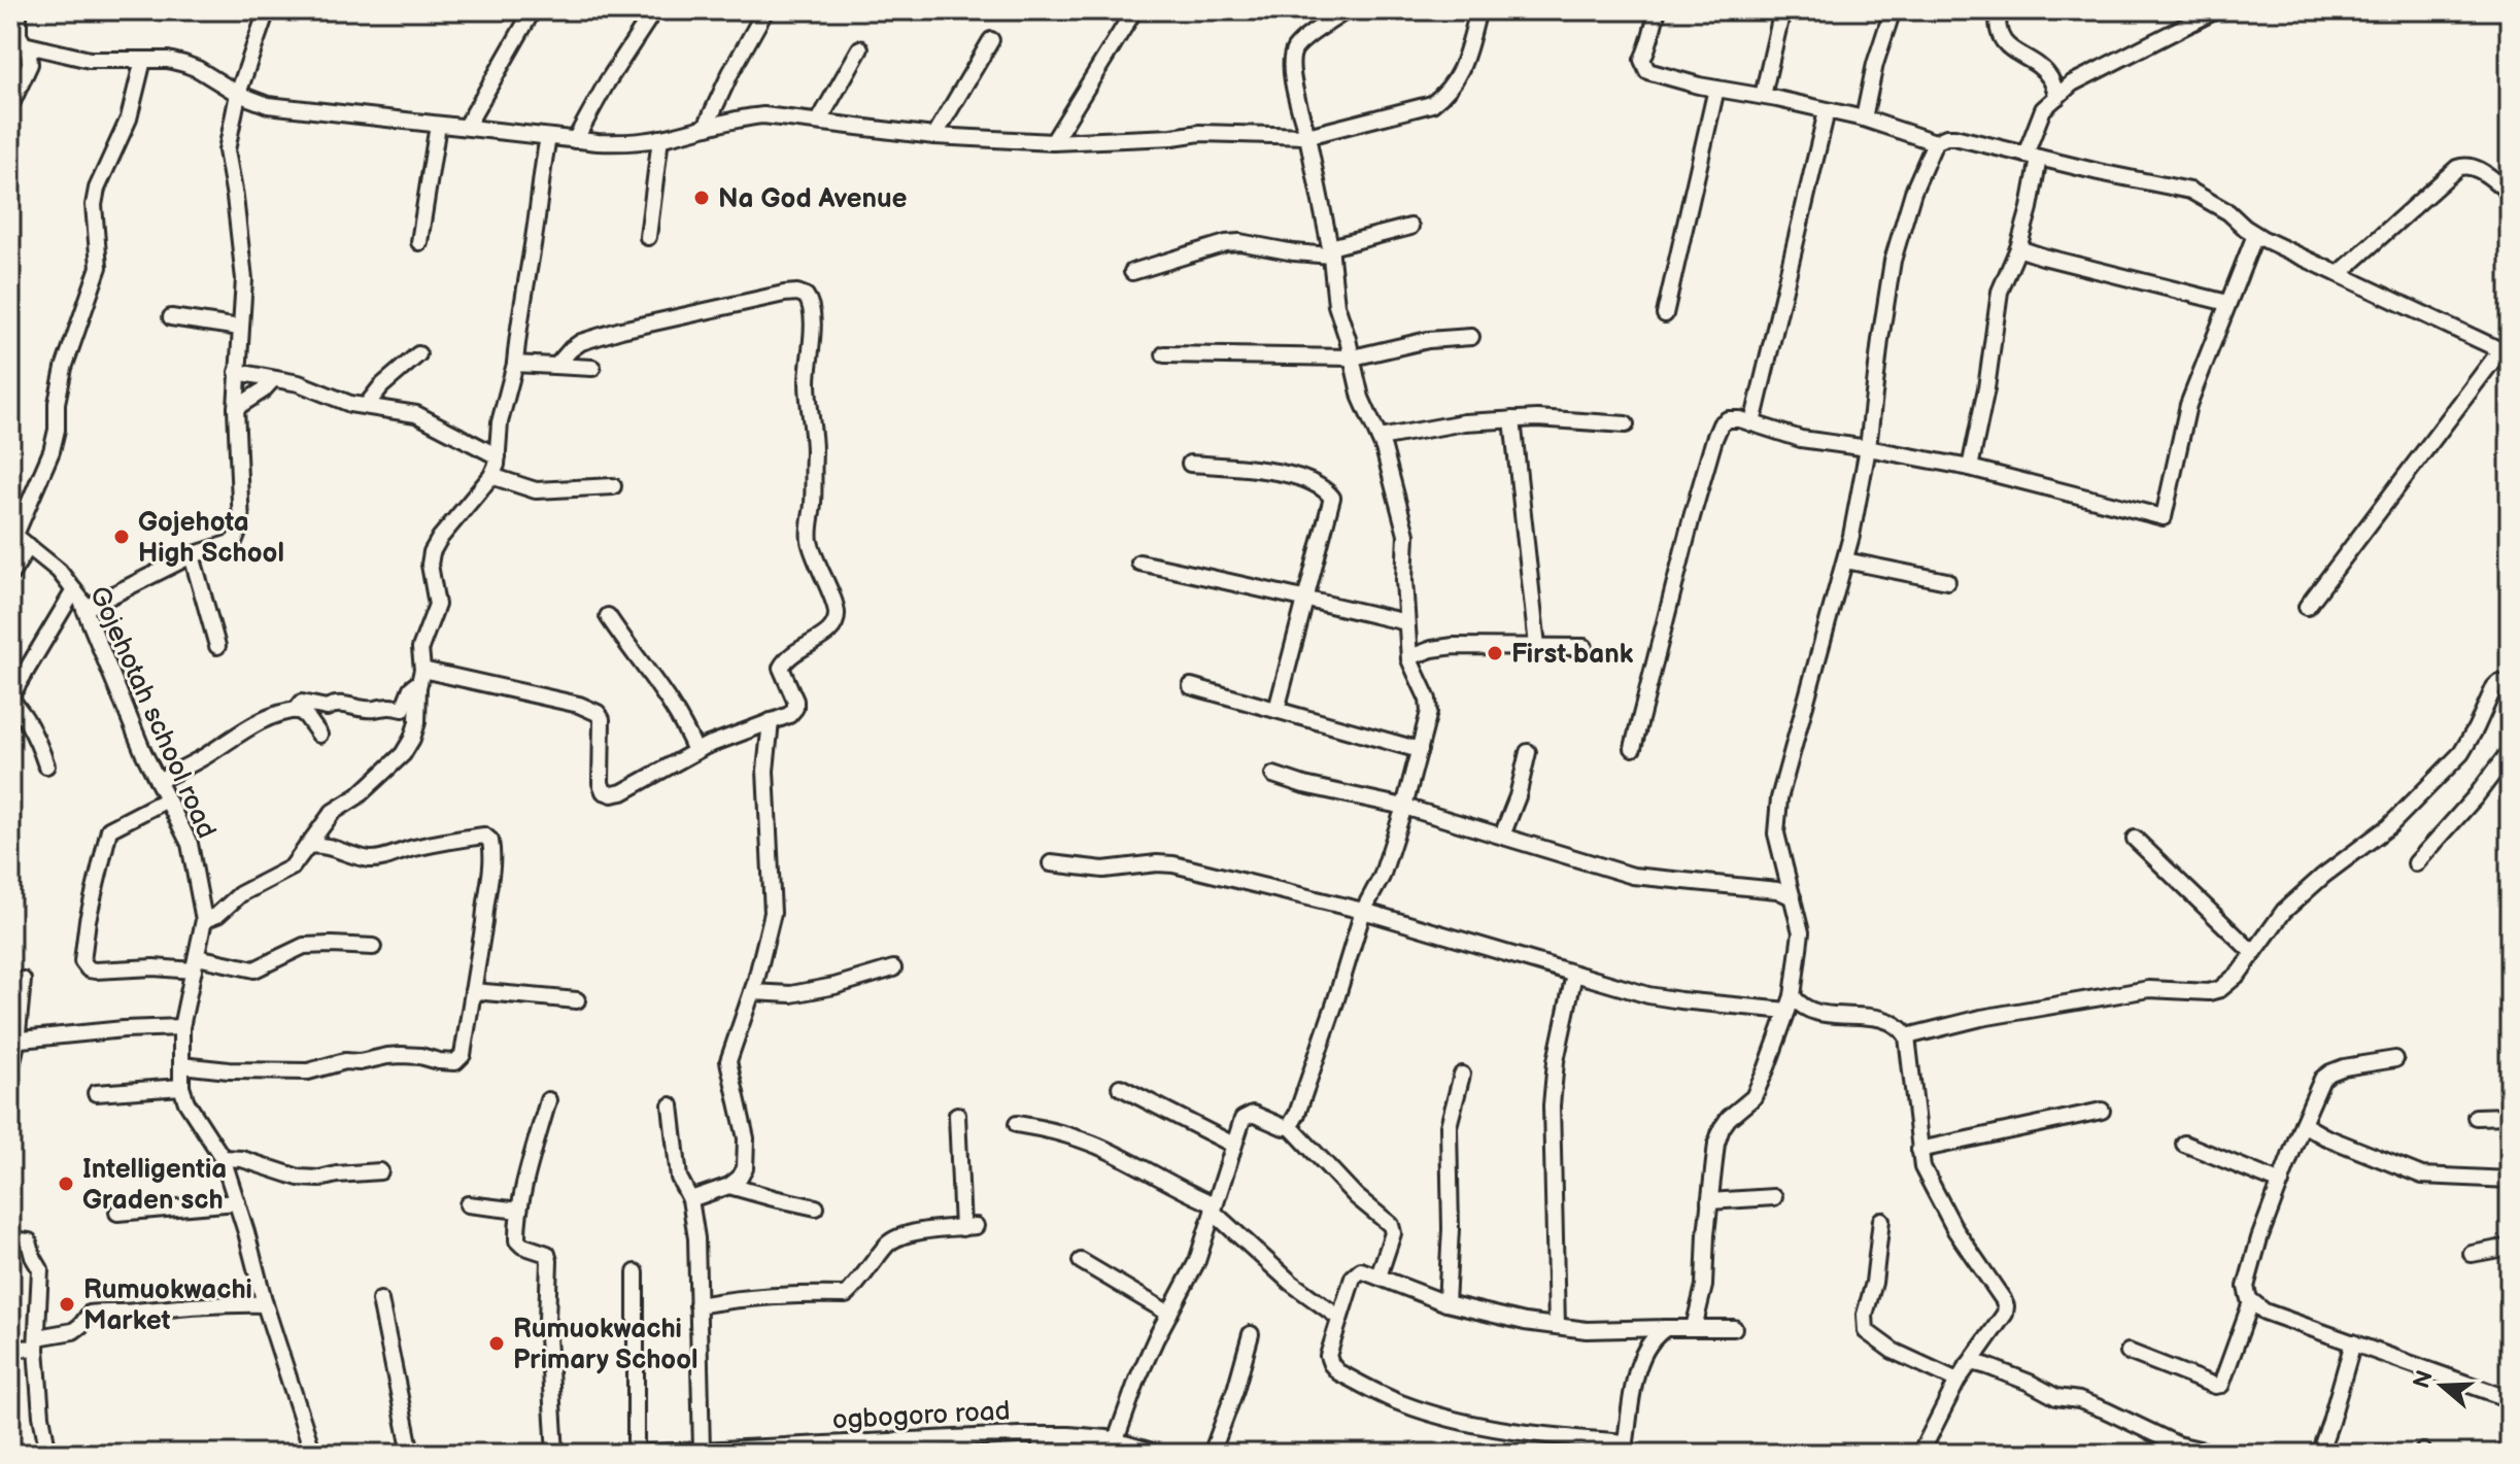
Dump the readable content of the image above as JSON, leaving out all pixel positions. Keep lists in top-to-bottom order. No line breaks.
{"streets":{"street":["Gojehotah school road","ogbogoro road"]},"places":["Na God Avenue","Gojehota High School","First bank","Intelligentia Graden sch","Rumuokwachi Market","Rumuokwachi Primary School"],"north":"left"}
